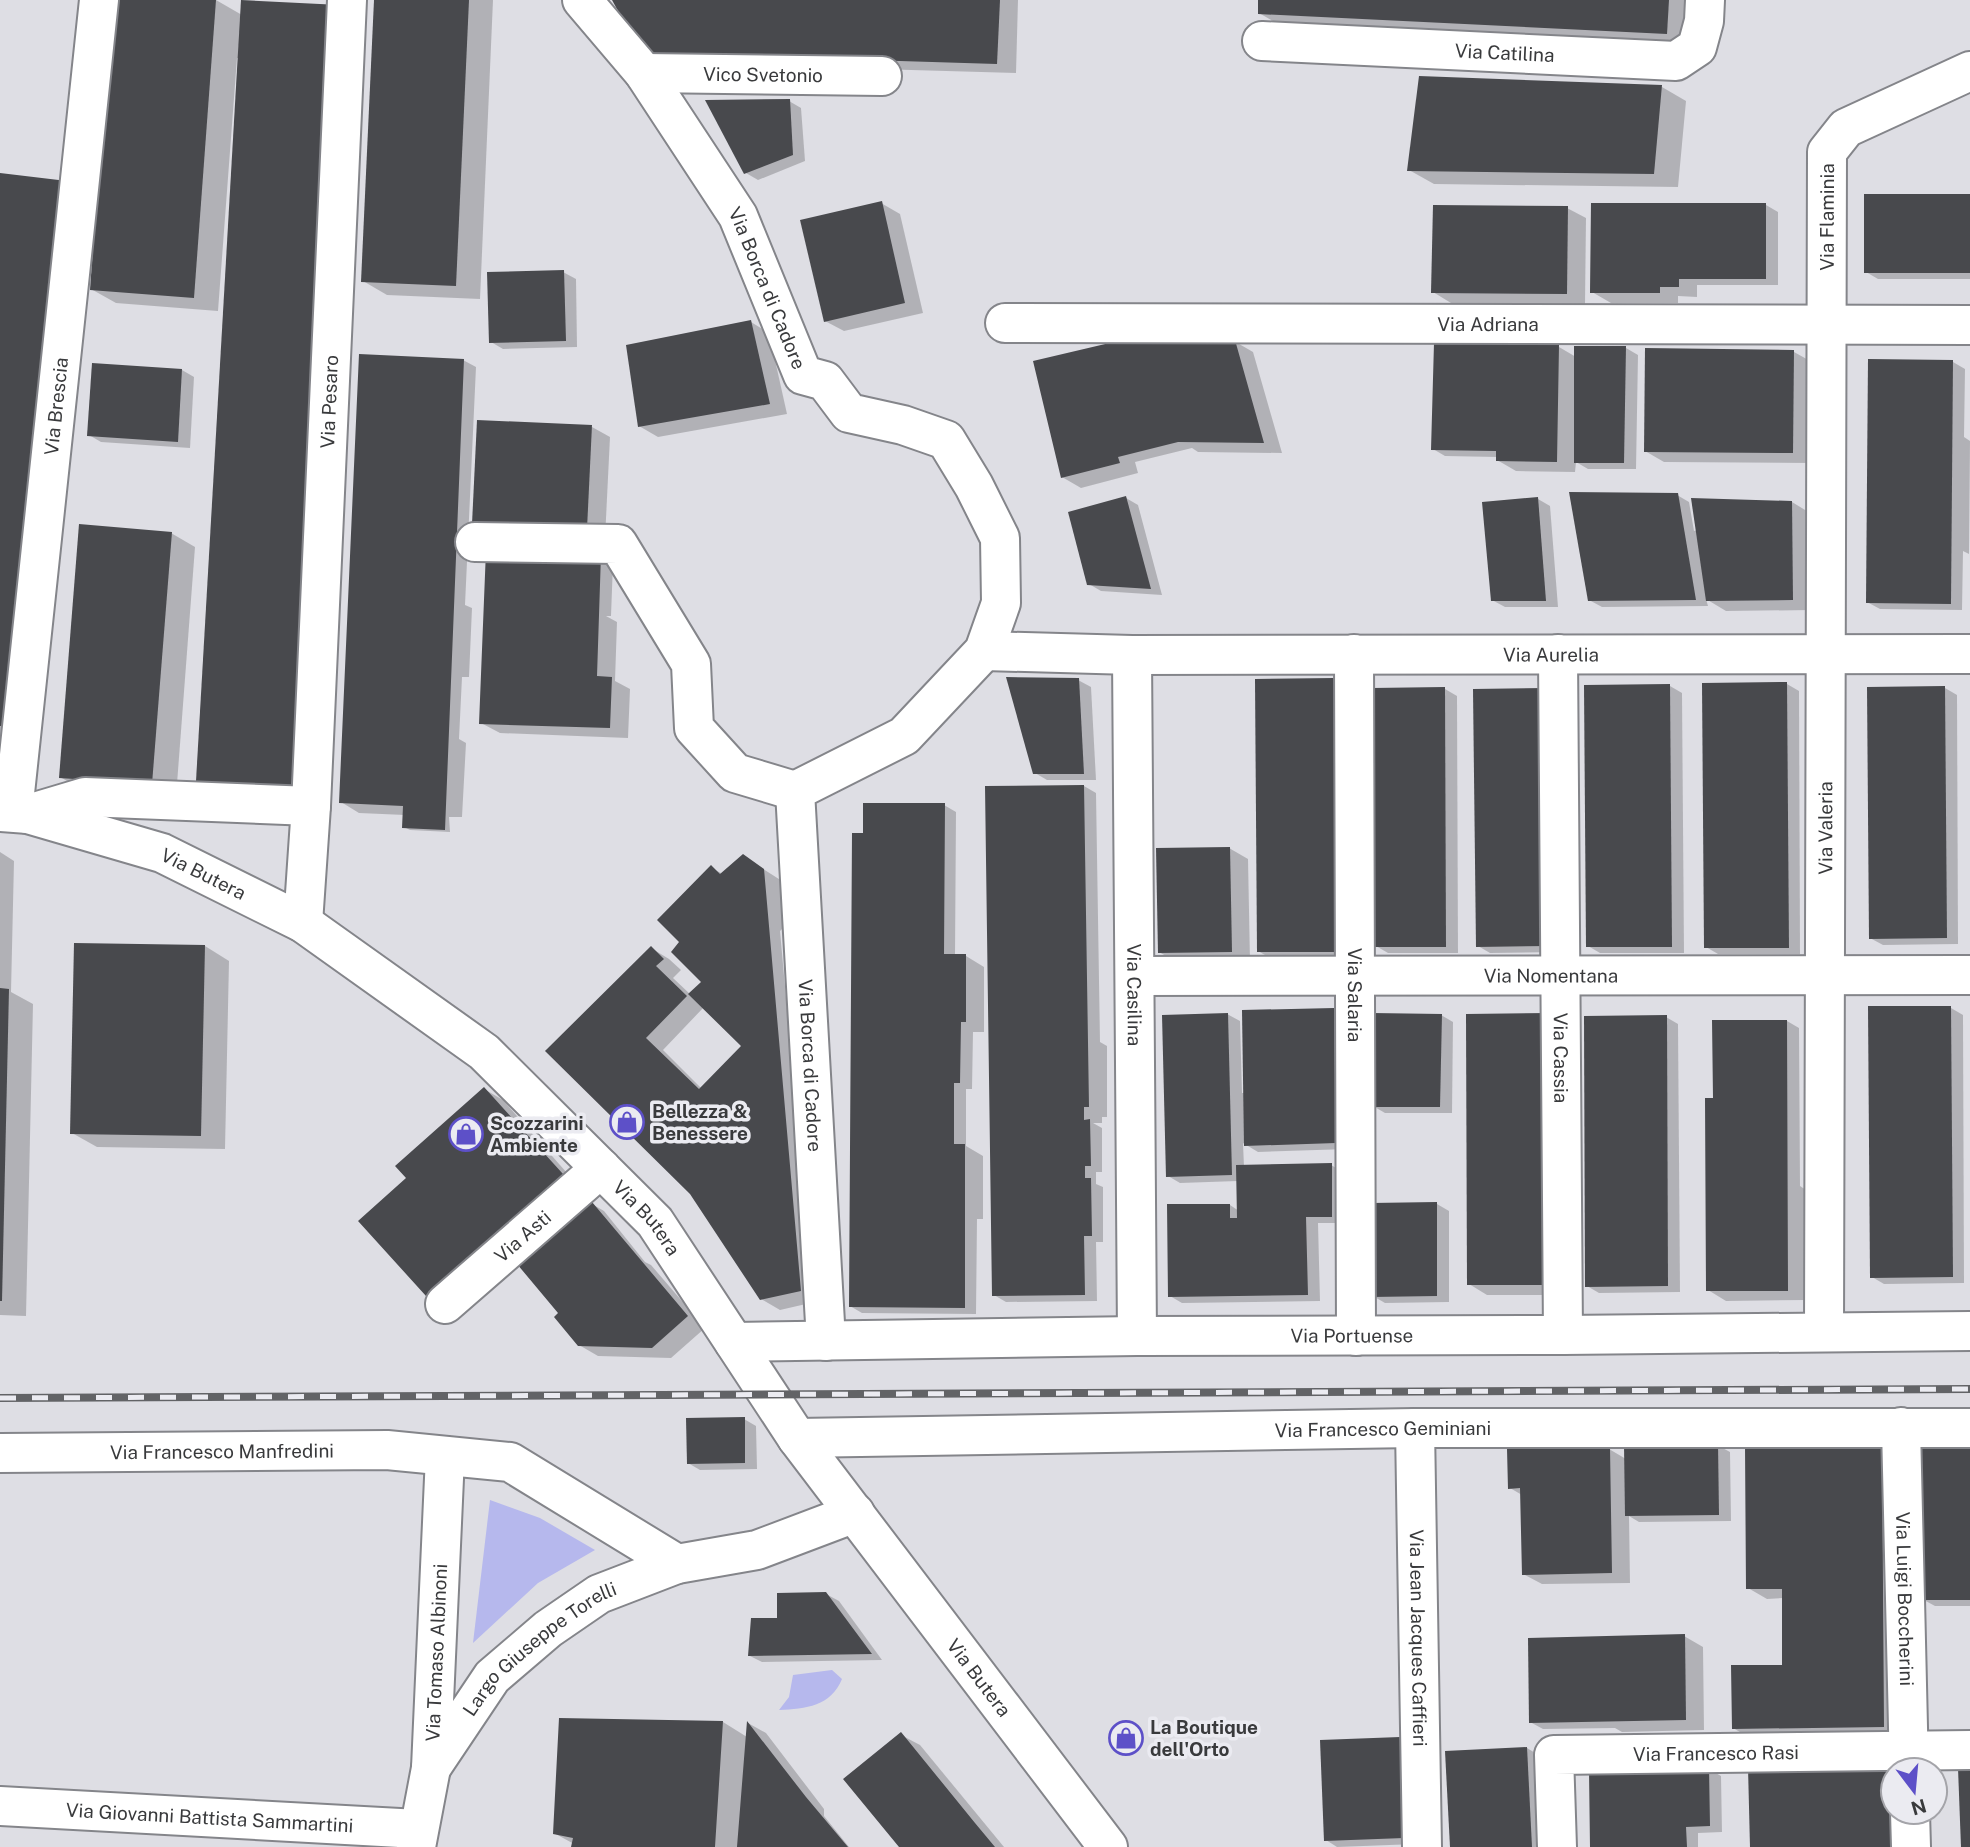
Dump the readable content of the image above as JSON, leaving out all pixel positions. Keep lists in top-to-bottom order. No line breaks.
{"streets":{"street":["Via Catilina","Vico Svetonio","Via Flaminia","Via Borca di Cadore","Via Adriana","Via Pesaro","Via Brescia","Via Aurelia","Via Valeria","Via Butera","Via Nomentana","Via Casilina","Via Salaria","Via Cassia","Via Asti","Via Portuense","Via Francesco Geminiani","Via Francesco Manfredini","Via Luigi Boccherini","Via Jean Jacques Caffieri","Via Tomaso Albinoni","Largo Giuseppe Torelli","Via Francesco Rasi","Via Giovanni Battista Sammartini"]},"crossings":[["Vico Svetonio","Via Borca di Cadore"],["Via Flaminia","Via Adriana"],["Via Flaminia","Via Valeria"],["Via Borca di Cadore","Via Aurelia"],["Via Borca di Cadore","Via Portuense"],["Via Adriana","Via Valeria"],["Via Pesaro","Via Butera"],["Via Brescia","Via Butera"],["Via Aurelia","Via Valeria"],["Via Aurelia","Via Casilina"],["Via Aurelia","Via Salaria"],["Via Aurelia","Via Cassia"],["Via Valeria","Via Nomentana"],["Via Valeria","Via Portuense"],["Via Butera","Via Asti"],["Via Butera","Via Portuense"],["Via Butera","Via Francesco Geminiani"],["Via Butera","Largo Giuseppe Torelli"],["Via Nomentana","Via Casilina"],["Via Nomentana","Via Salaria"],["Via Nomentana","Via Cassia"],["Via Casilina","Via Portuense"],["Via Salaria","Via Portuense"],["Via Cassia","Via Portuense"],["Via Francesco Geminiani","Via Luigi Boccherini"],["Via Francesco Geminiani","Via Jean Jacques Caffieri"],["Via Francesco Manfredini","Via Tomaso Albinoni"],["Via Tomaso Albinoni","Largo Giuseppe Torelli"],["Via Tomaso Albinoni","Via Giovanni Battista Sammartini"]],"places":{"shop":["Bellezza & Benessere","Scozzarini Ambiente","La Boutique dell'Orto"]},"north":"bottom"}
